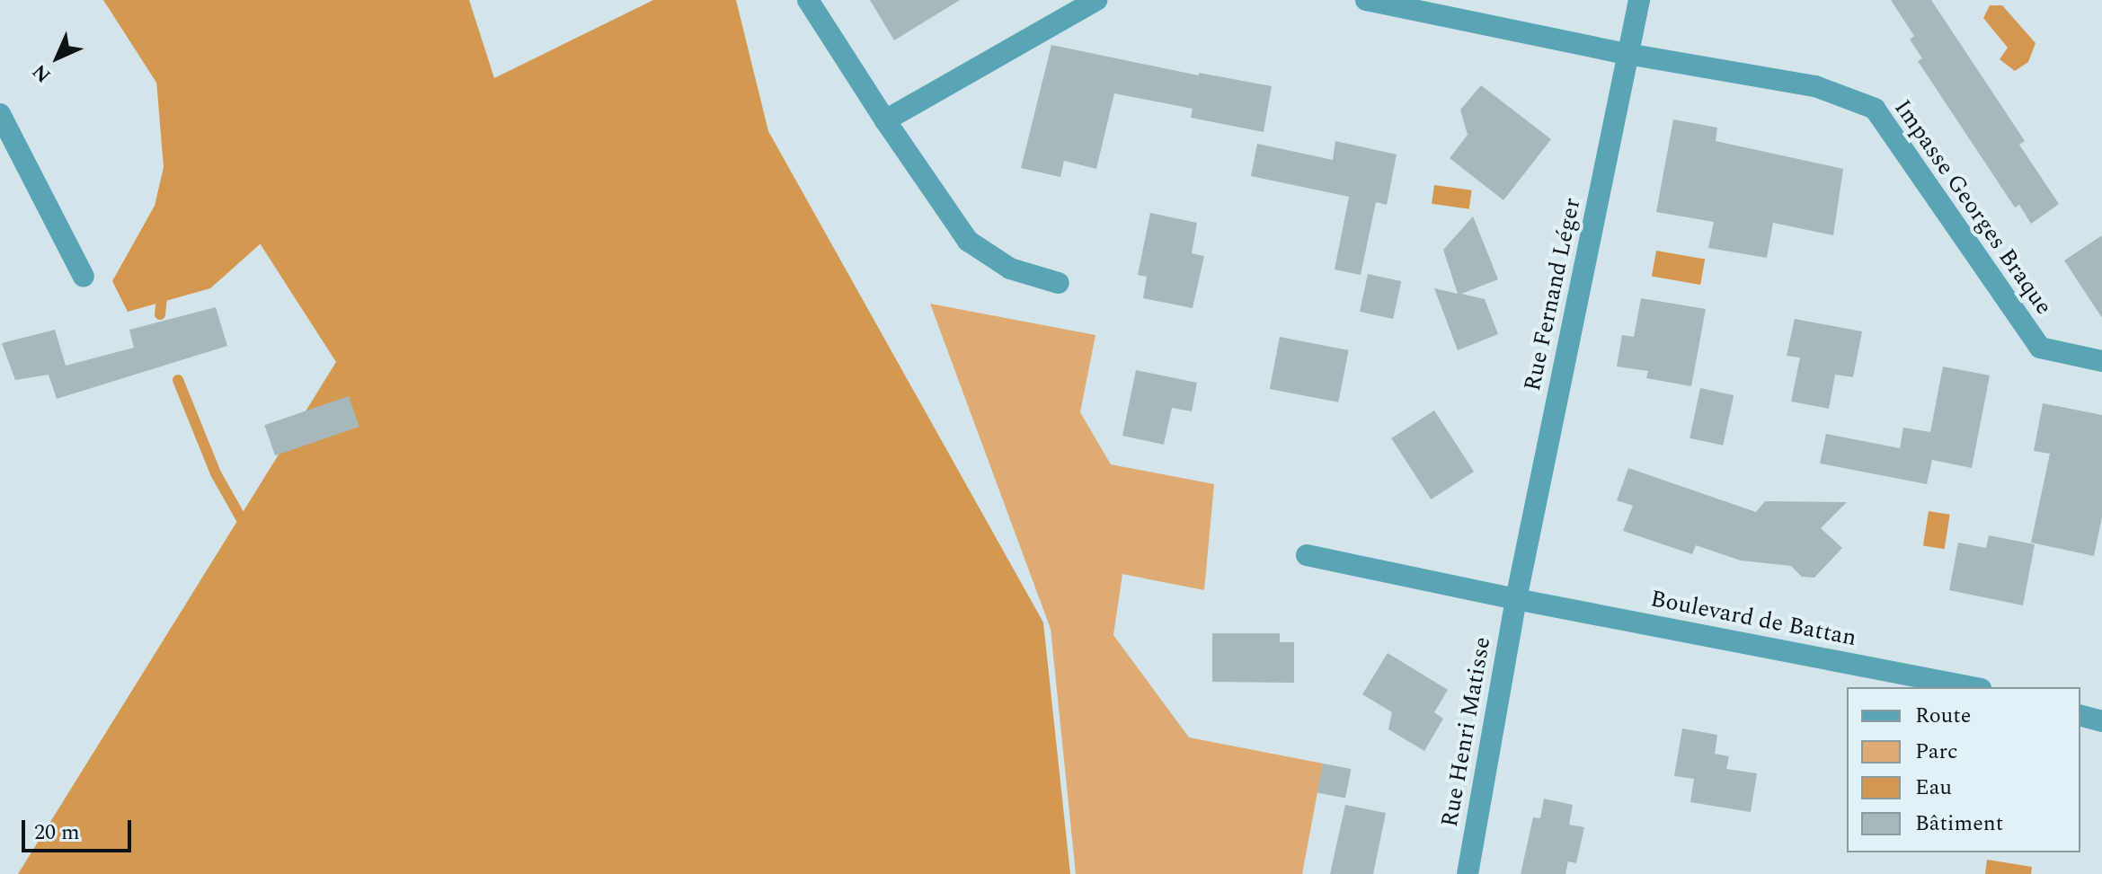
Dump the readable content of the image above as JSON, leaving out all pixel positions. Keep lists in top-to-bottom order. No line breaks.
{"streets":{"street":["Impasse Georges Braque","Rue Fernand Léger","Boulevard de Battan","Rue Henri Matisse"]},"crossings":[["Impasse Georges Braque","Rue Fernand Léger"],["Rue Fernand Léger","Boulevard de Battan"],["Rue Fernand Léger","Rue Henri Matisse"],["Boulevard de Battan","Rue Henri Matisse"]],"legend":["Route","Parc","Eau","Bâtiment"],"scale_bar":"20 m","north":"bottom left"}
